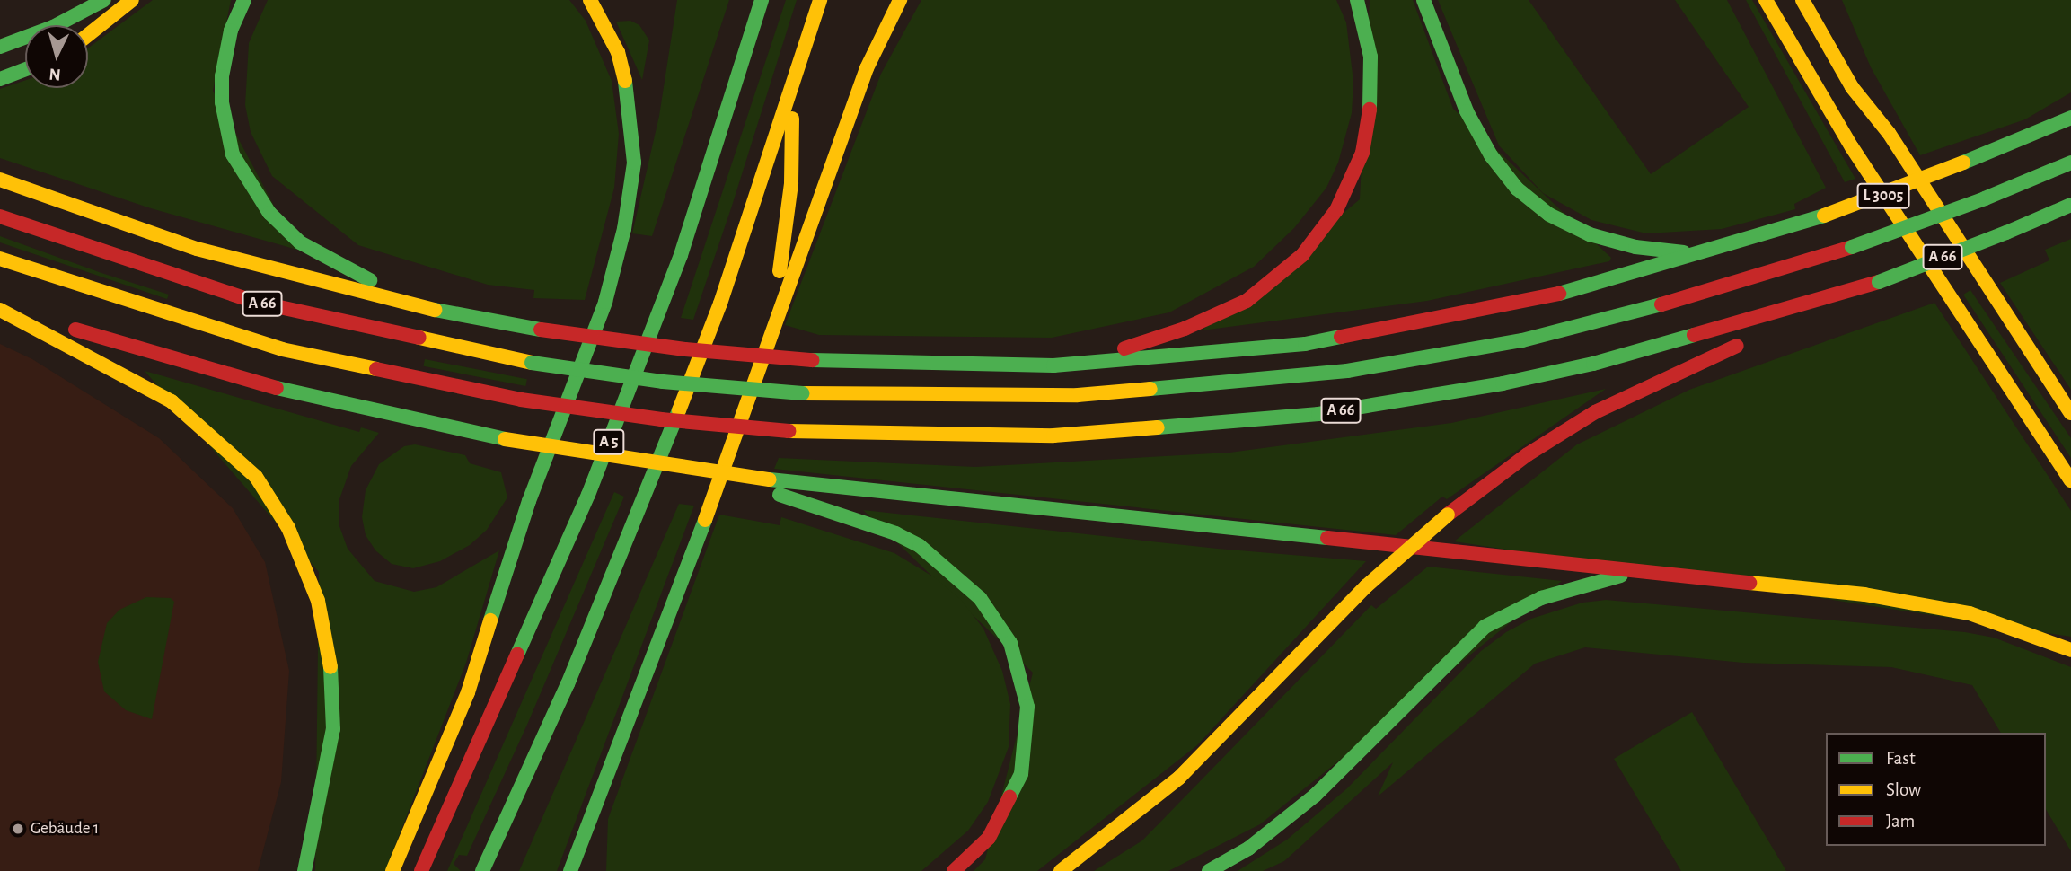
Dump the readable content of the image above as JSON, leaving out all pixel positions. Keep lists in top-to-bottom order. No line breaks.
{"streets":{"highway":["L 3005","A 66","A 5"]},"places":["Gebäude 1"],"legend":["Fast","Slow","Jam"],"north":"bottom"}
